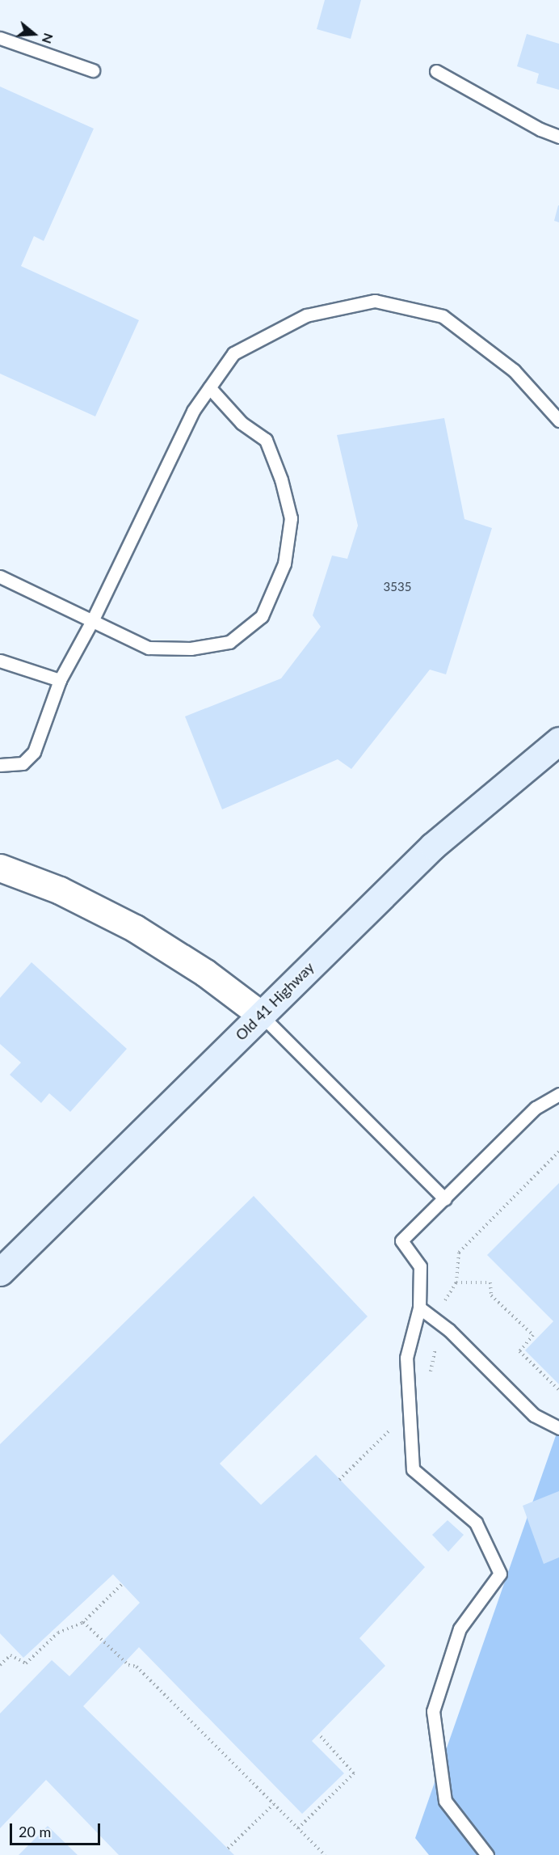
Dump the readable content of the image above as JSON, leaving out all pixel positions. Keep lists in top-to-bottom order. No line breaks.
{"streets":{"main road":["Old 41 Highway"]},"house_numbers":["3535"],"scale_bar":"20 m","north":"right"}
